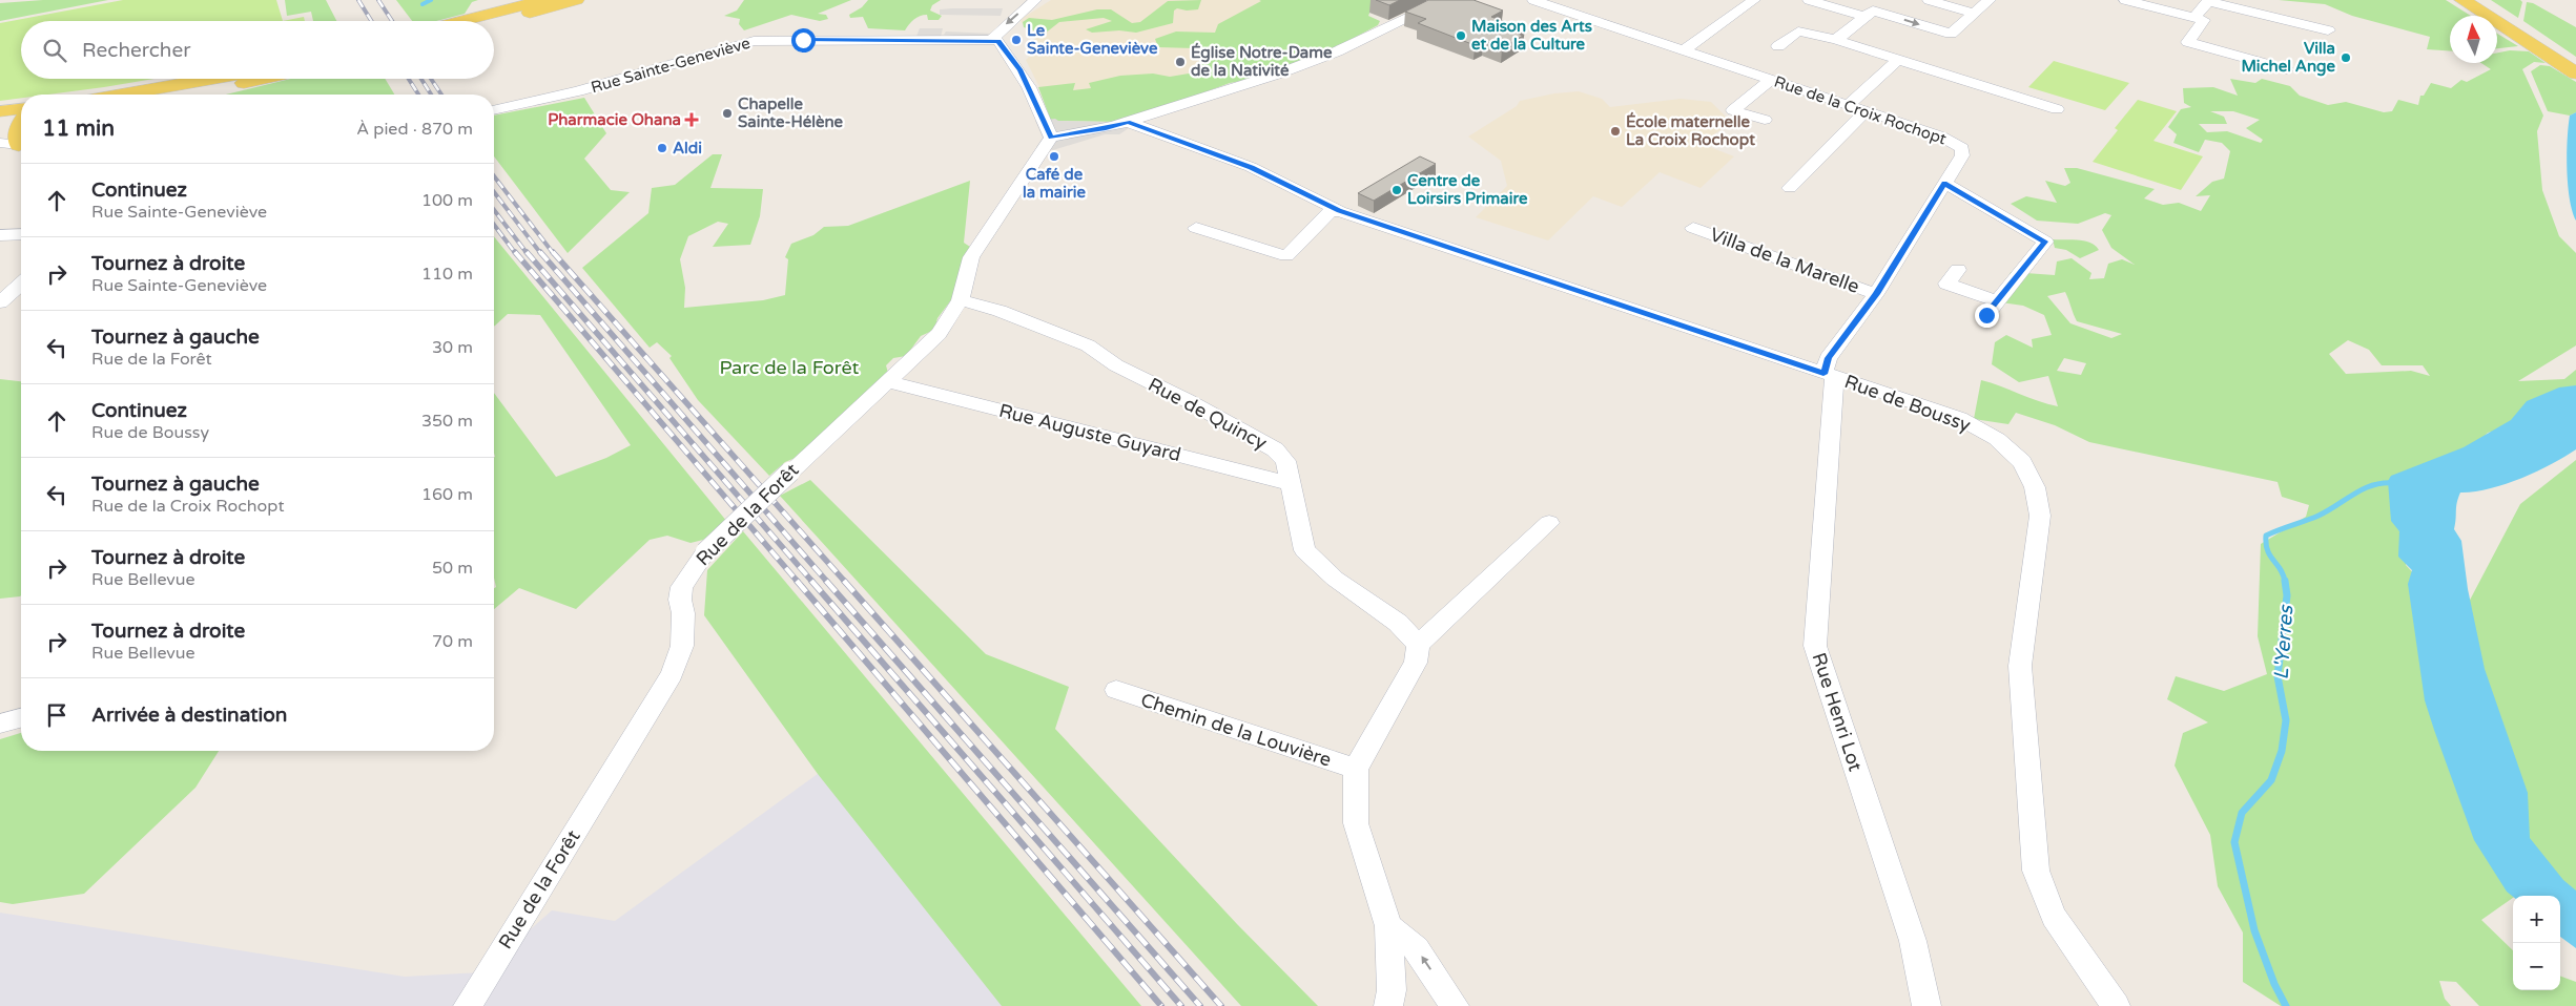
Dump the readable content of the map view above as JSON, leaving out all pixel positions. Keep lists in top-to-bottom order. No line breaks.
{"streets":{"street":["Rue Sainte-Geneviève","Rue de la Croix Rochopt","Villa de la Marelle","Rue de Boussy","Rue de Quincy","Rue Auguste Guyard","Rue de la Forêt","Rue Henri Lot","Chemin de la Louvière"]},"crossings":[["Rue de la Croix Rochopt","Villa de la Marelle"],["Rue de la Croix Rochopt","Rue de Boussy"],["Rue de la Croix Rochopt","Rue Henri Lot"],["Rue de Boussy","Rue Henri Lot"],["Rue de Quincy","Rue Auguste Guyard"],["Rue de Quincy","Rue de la Forêt"],["Rue Auguste Guyard","Rue de la Forêt"]],"water":["L'Yerres"],"parks":["Parc de la Forêt"],"places":{"other":["Maison des Arts et de la Culture","Le Sainte-Geneviève","Villa Michel Ange","Église Notre-Dame de la Nativité","Chapelle Sainte-Hélène","École maternelle La Croix Rochopt","Aldi","Café de la mairie","Centre de Loirsirs Primaire"],"health":["Pharmacie Ohana"]},"north":"top","page":{"search":"Rechercher","heading":["11 min","À pied · 870 m"],"list":[["Continuez","Rue Sainte-Geneviève","100 m"],["Tournez à droite","Rue Sainte-Geneviève","110 m"],["Tournez à gauche","Rue de la Forêt","30 m"],["Continuez","Rue de Boussy","350 m"],["Tournez à gauche","Rue de la Croix Rochopt","160 m"],["Tournez à droite","Rue Bellevue","50 m"],["Tournez à droite","Rue Bellevue","70 m"],"Arrivée à destination"],"map_buttons":["+","−"]}}
